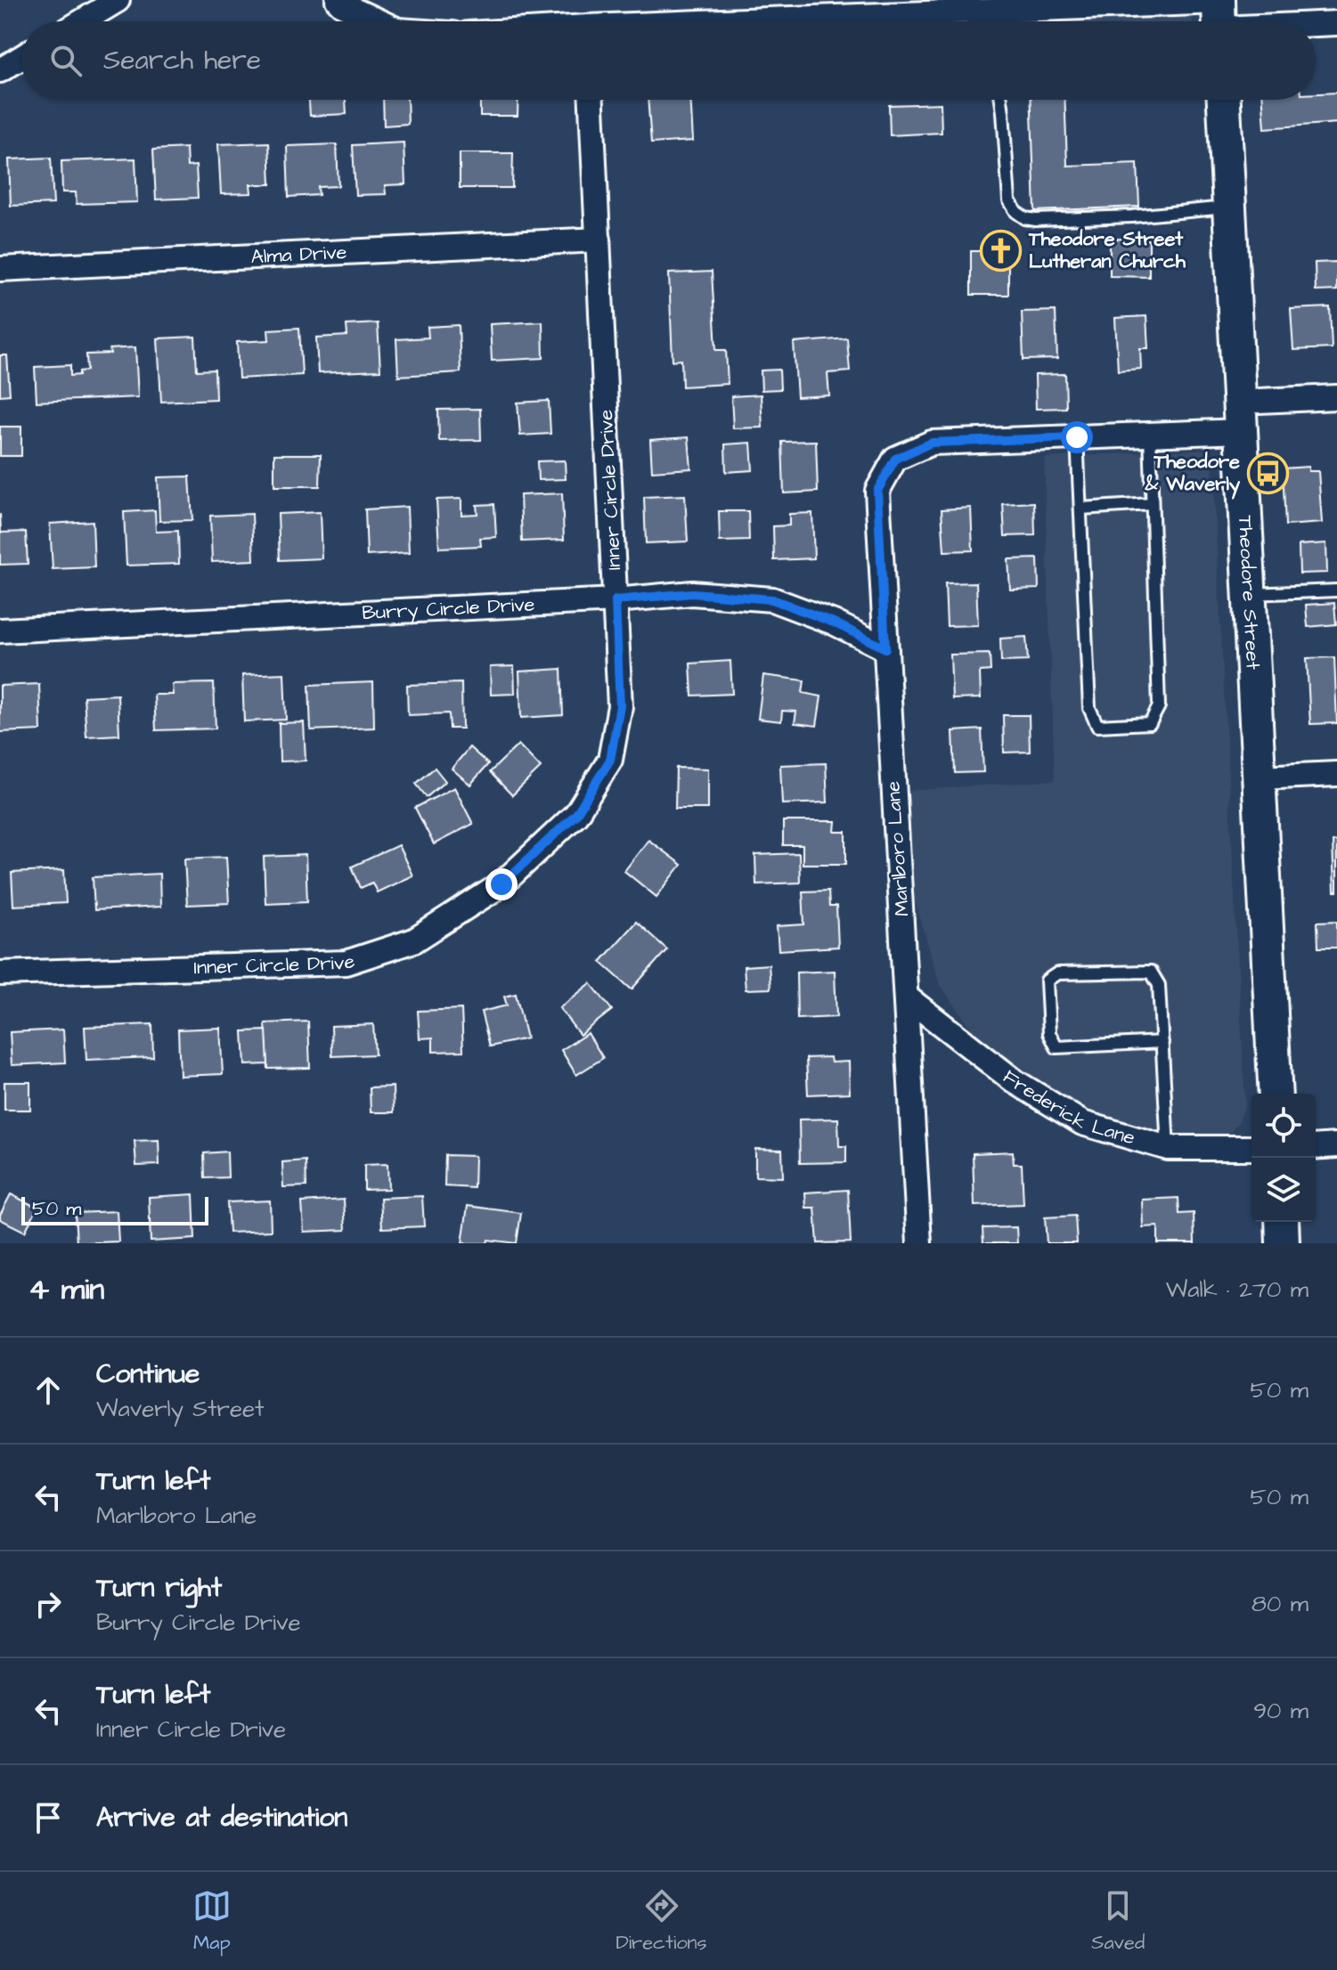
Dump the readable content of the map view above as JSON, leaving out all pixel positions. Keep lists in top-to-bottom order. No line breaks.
{"streets":{"main road":["Theodore Street"],"street":["Alma Drive","Inner Circle Drive","Burry Circle Drive","Marlboro Lane","Frederick Lane"]},"crossings":[["Alma Drive","Inner Circle Drive"],["Inner Circle Drive","Burry Circle Drive"],["Burry Circle Drive","Marlboro Lane"],["Marlboro Lane","Frederick Lane"]],"places":{"church":["Theodore Street Lutheran Church"],"bus stop":["Theodore & Waverly"]},"scale_bar":"50 m","page":{"search":"Search here","scale":"50 m","heading":["4 min","Walk · 270 m"],"list":[["Continue","Waverly Street","50 m"],["Turn left","Marlboro Lane","50 m"],["Turn right","Burry Circle Drive","80 m"],["Turn left","Inner Circle Drive","90 m"],"Arrive at destination"],"nav":["Map","Directions","Saved"]}}
